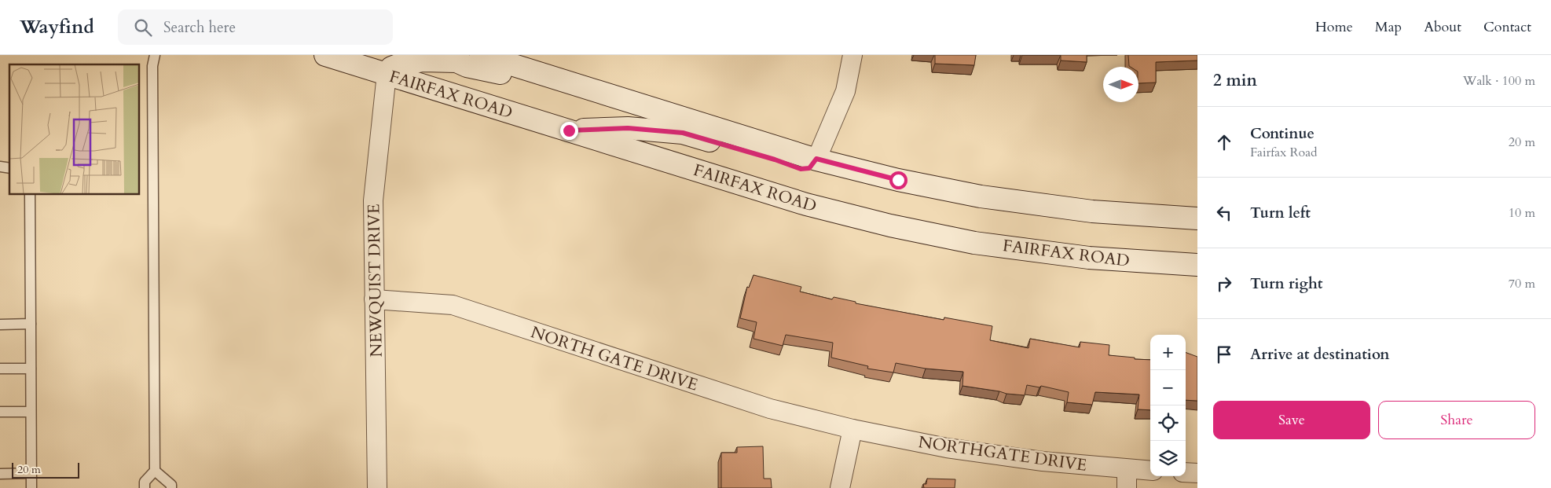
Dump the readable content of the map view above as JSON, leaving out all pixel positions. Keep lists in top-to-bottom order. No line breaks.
{"streets":{"main road":["FAIRFAX ROAD"],"street":["NEWQUIST DRIVE","NORTH GATE DRIVE","NORTHGATE DRIVE"]},"crossings":[["FAIRFAX ROAD","NEWQUIST DRIVE"],["NEWQUIST DRIVE","NORTH GATE DRIVE"],["NORTH GATE DRIVE","NORTHGATE DRIVE"]],"scale_bar":"20 m","north":"right","page":{"header":"Wayfind","search":"Search here","nav":["Home","Map","About","Contact"],"heading":["2 min","Walk · 100 m"],"list":[["Continue","Fairfax Road","20 m"],["Turn left","10 m"],["Turn right","70 m"],"Arrive at destination"],"map_buttons":["+","−"],"buttons":["Save","Share"],"scale":"20 m"}}
